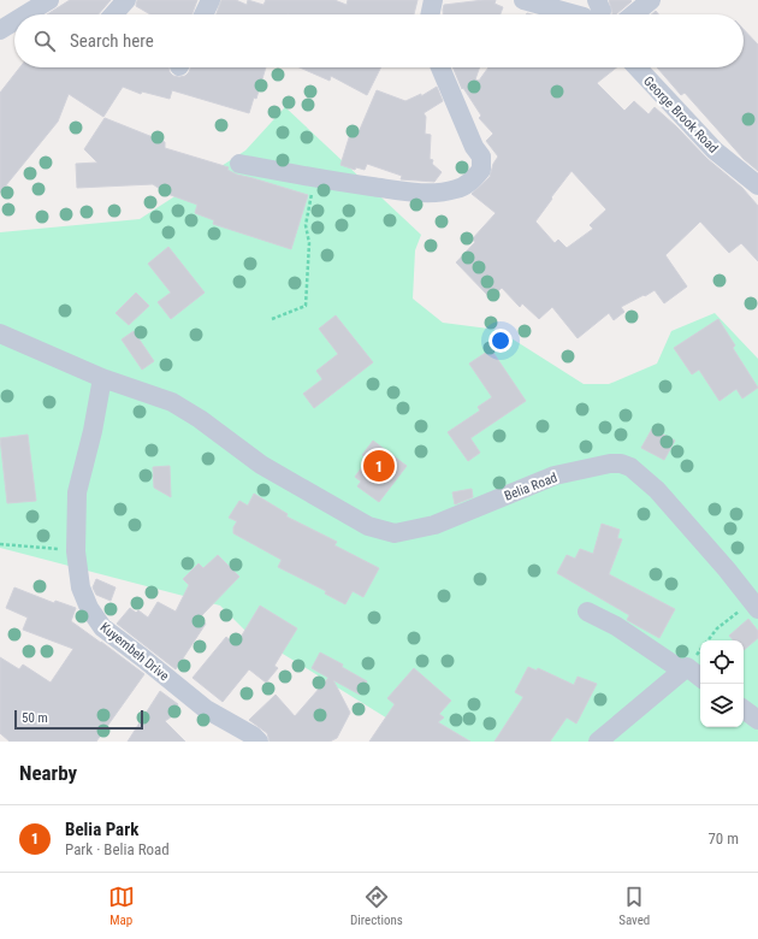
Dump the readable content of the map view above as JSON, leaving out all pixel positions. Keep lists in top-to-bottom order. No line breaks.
{"streets":{"street":["George Brook Road","Belia Road","Kuyembeh Drive"]},"crossings":[["Belia Road","Kuyembeh Drive"]],"scale_bar":"50 m","page":{"search":"Search here","pins":"1","scale":"50 m","heading":"Nearby","list":[{"mark":"1","name":"Belia Park","note":"Park · Belia Road","value":"70 m"}],"nav":["Map","Directions","Saved"]}}
